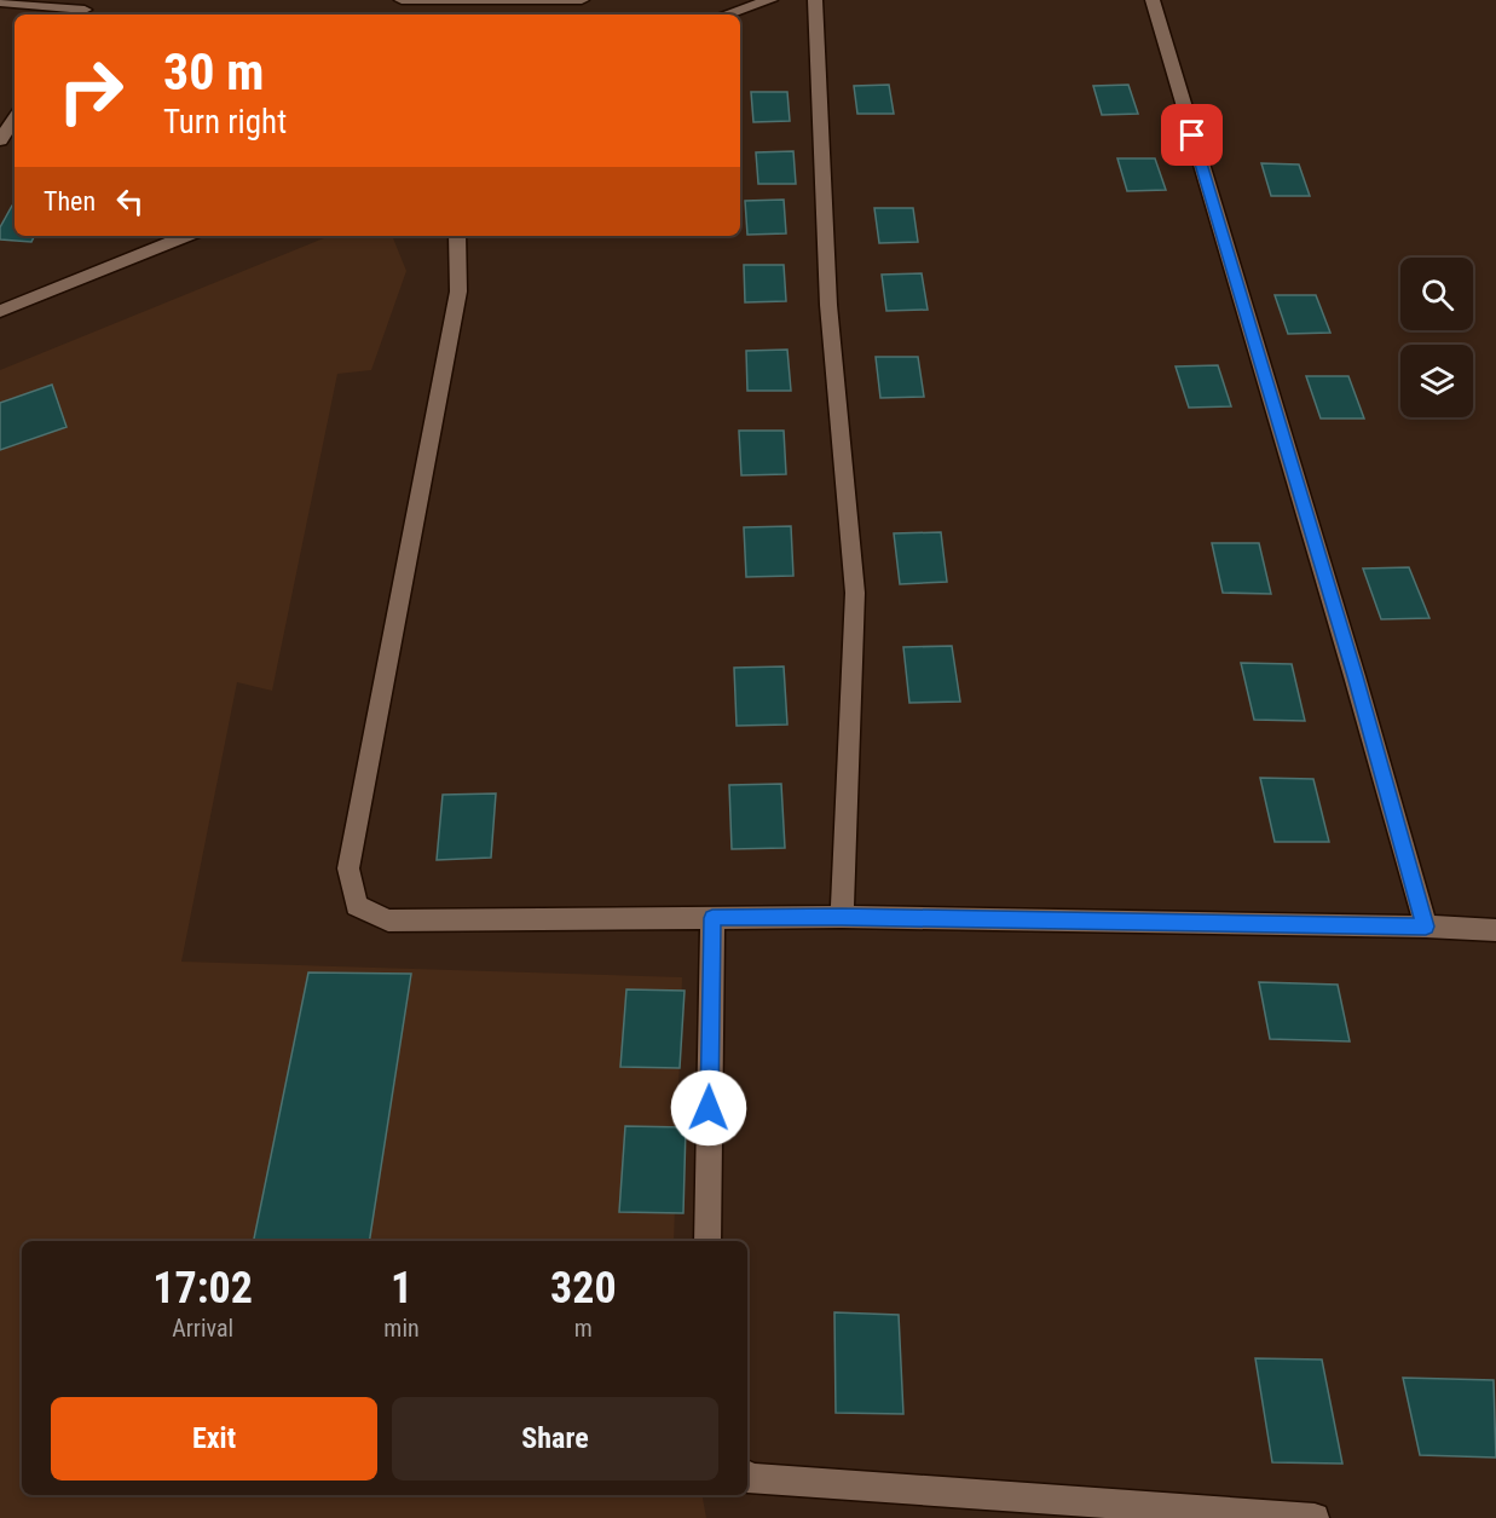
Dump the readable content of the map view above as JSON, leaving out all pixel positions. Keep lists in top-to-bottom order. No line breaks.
{"page":{"turn":["30 m","Turn right"],"then":"Then","eta":["17:02","Arrival","1","min","320","m"],"buttons":["Exit","Share"]}}
